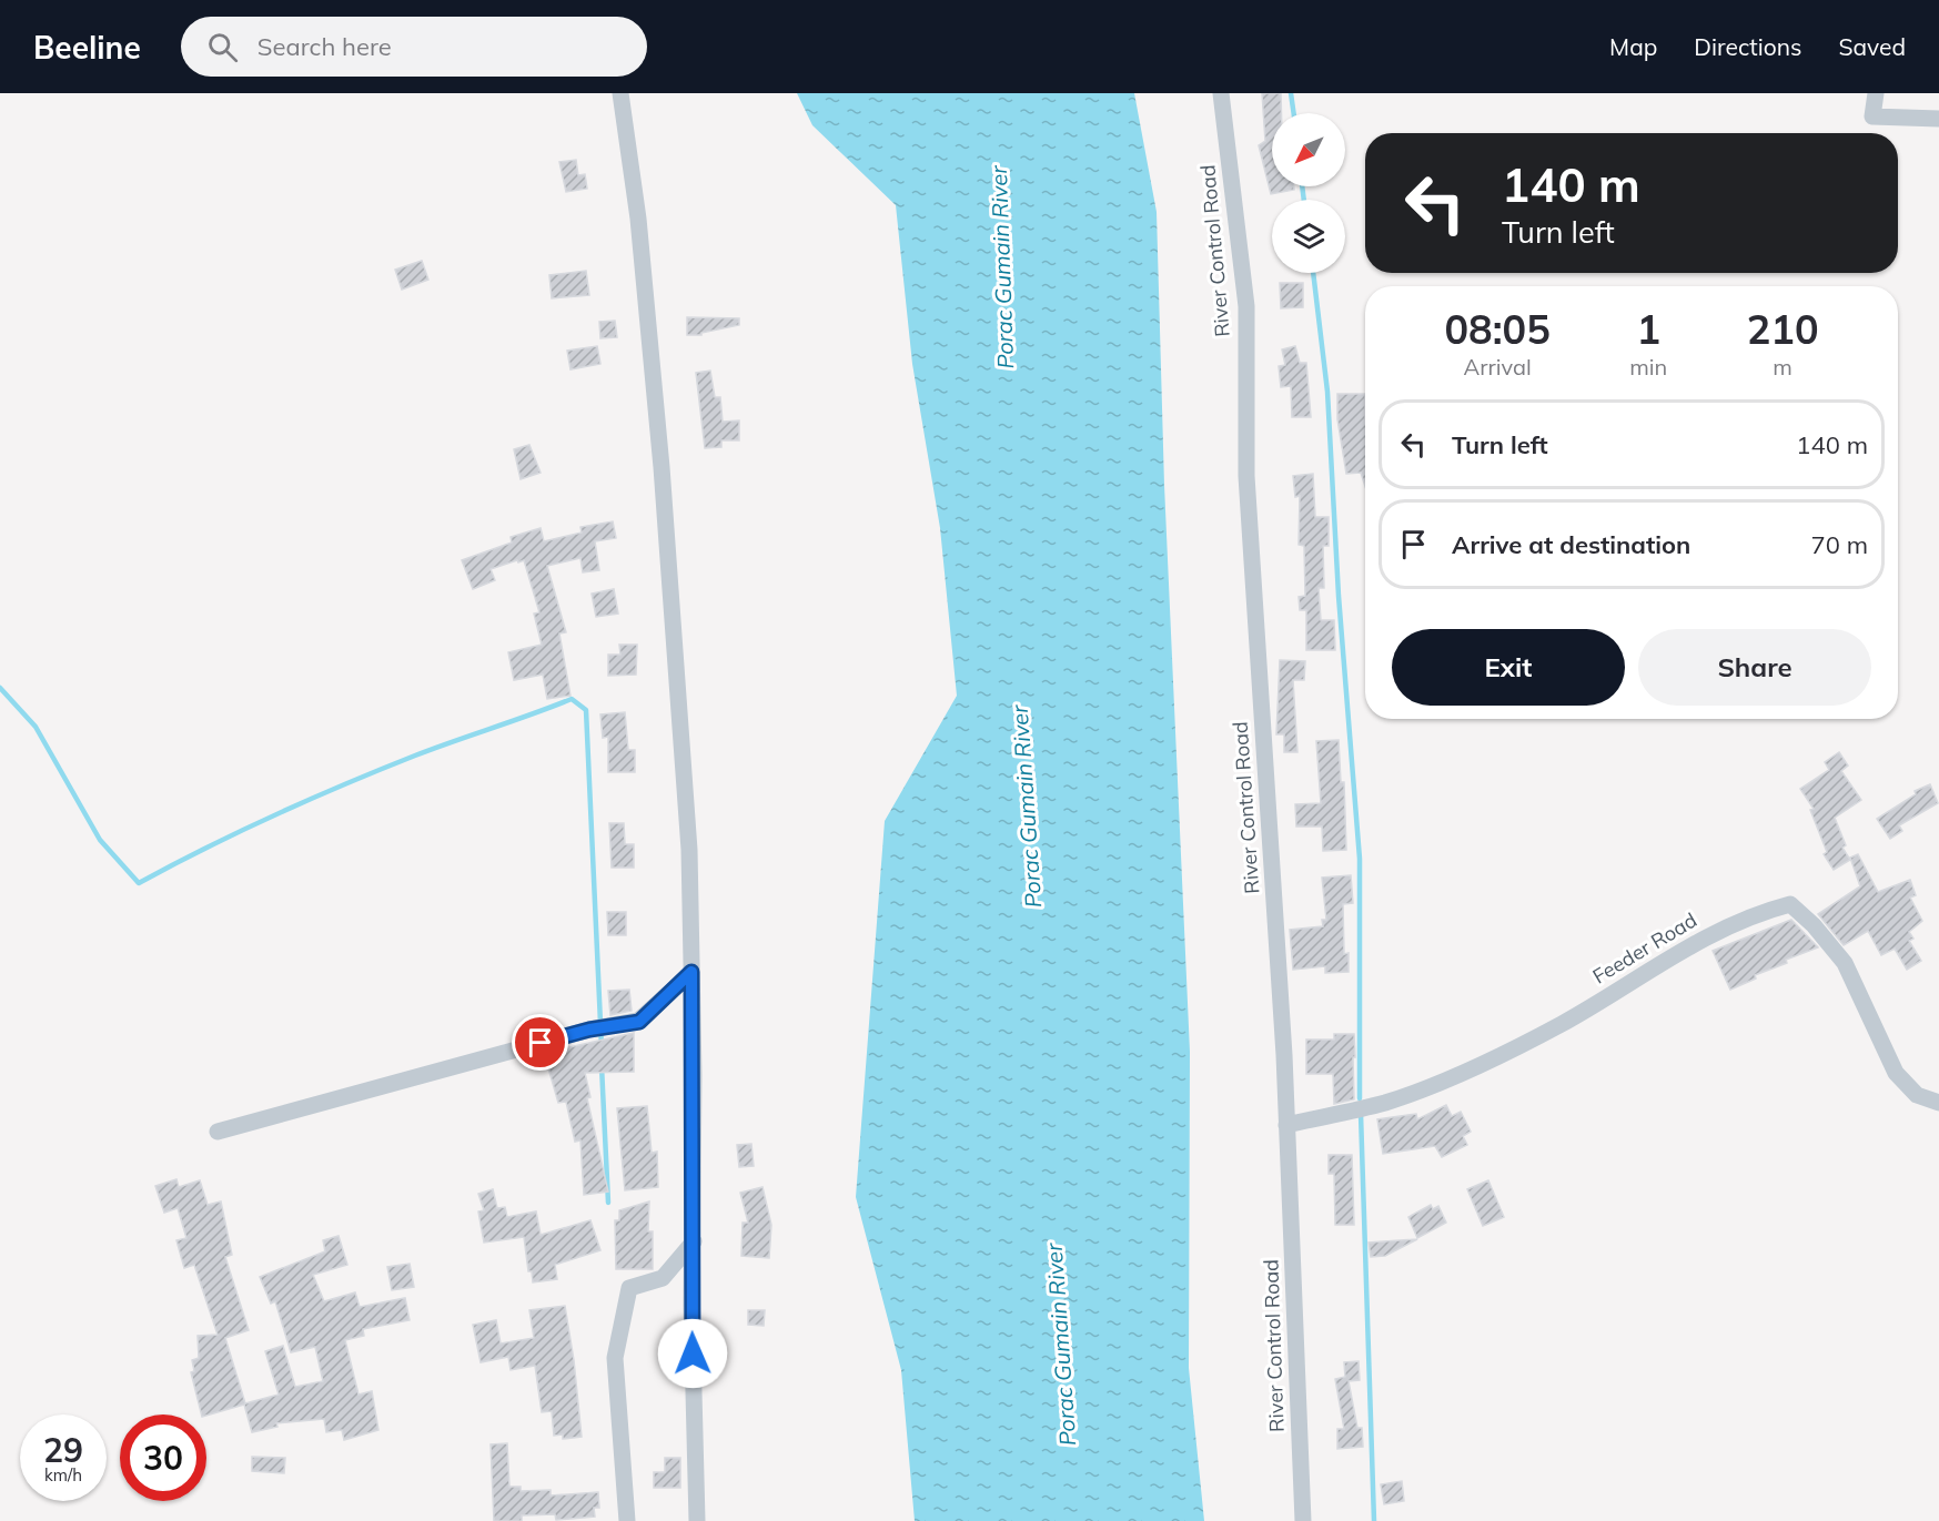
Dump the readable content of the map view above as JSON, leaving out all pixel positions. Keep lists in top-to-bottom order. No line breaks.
{"streets":{"street":["River Control Road","Feeder Road"]},"crossings":[["River Control Road","Feeder Road"]],"water":["Porac Gumain River"],"north":"bottom left","page":{"header":"Beeline","search":"Search here","nav":["Map","Directions","Saved"],"turn":["140 m","Turn left"],"eta":["08:05","Arrival","1","min","210","m"],"list":[{"name":"Turn left","value":"140 m"},{"name":"Arrive at destination","value":"70 m"}],"buttons":["Exit","Share"],"speed":"29 km/h","limit":"30"}}
